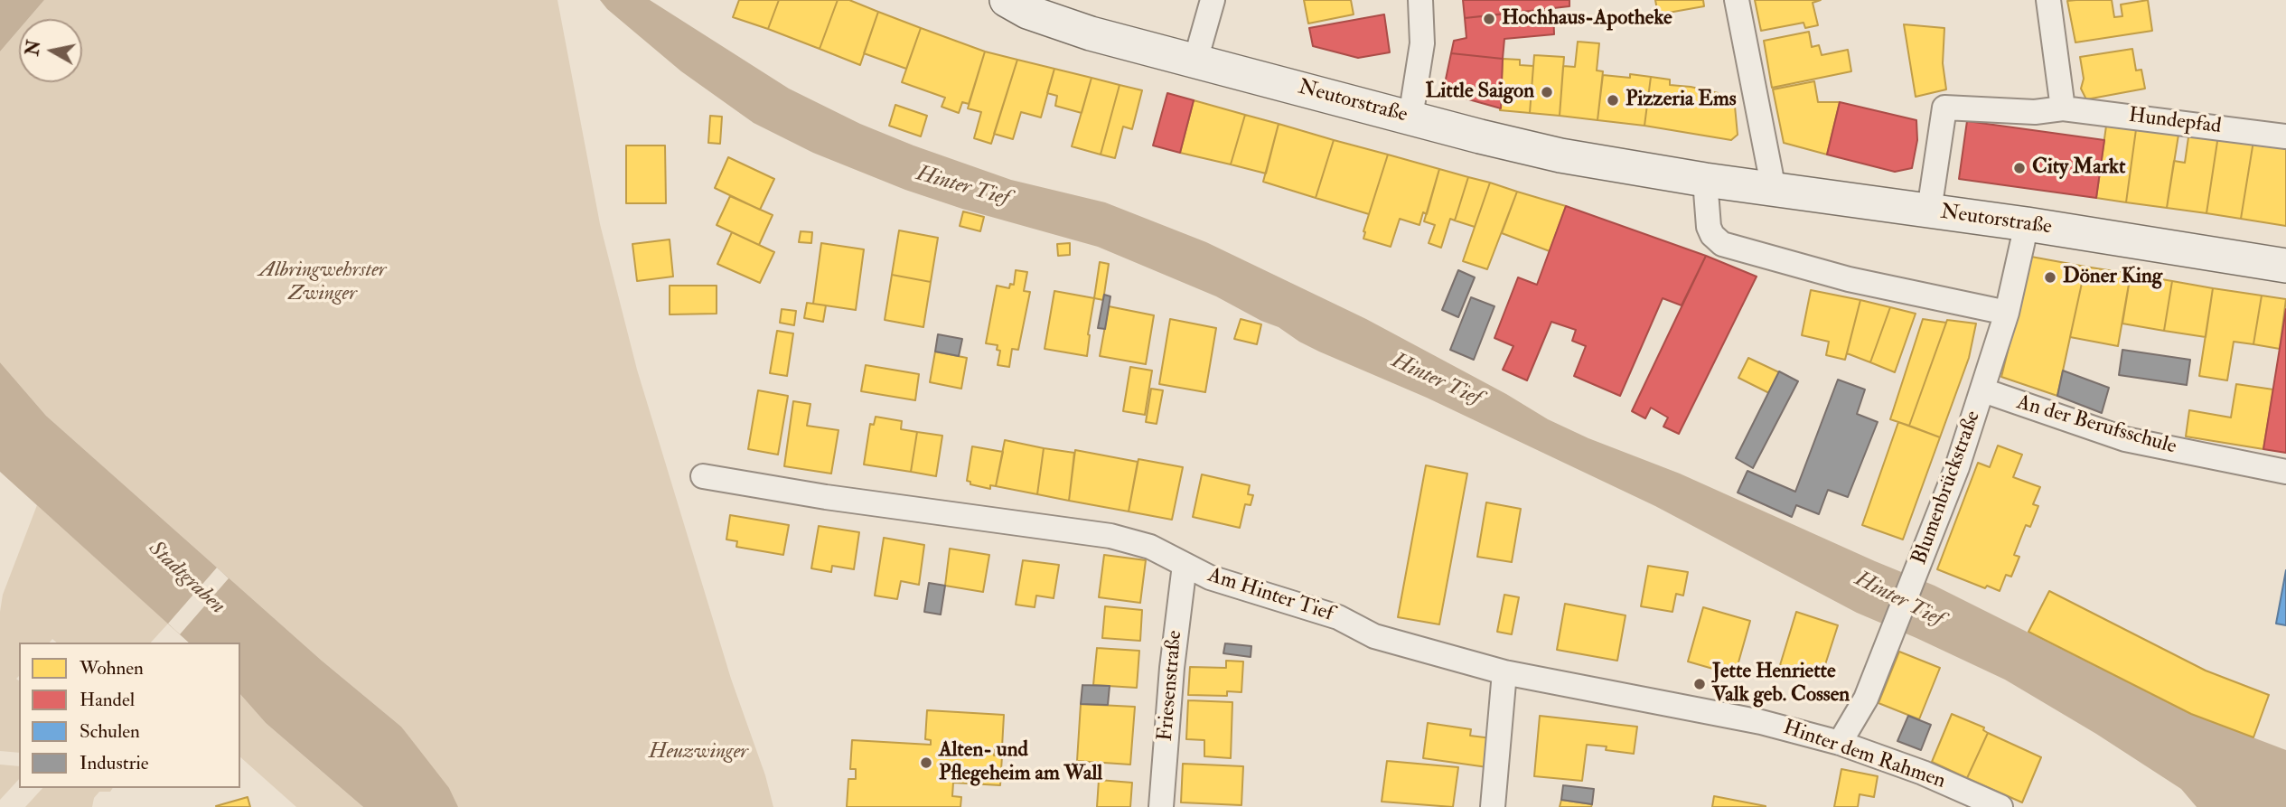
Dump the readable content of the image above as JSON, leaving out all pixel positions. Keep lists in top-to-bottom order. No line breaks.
{"streets":{"street":["Neutorstraße","Hundepfad","An der Berufsschule","Blumenbrückstraße","Am Hinter Tief","Friesenstraße","Hinter dem Rahmen"]},"crossings":[["Neutorstraße","Hundepfad"],["Neutorstraße","Blumenbrückstraße"],["An der Berufsschule","Blumenbrückstraße"],["Blumenbrückstraße","Hinter dem Rahmen"],["Am Hinter Tief","Friesenstraße"],["Am Hinter Tief","Hinter dem Rahmen"]],"water":["Hinter Tief","Stadtgraben"],"parks":["Albringwehrster Zwinger","Heuzwinger"],"places":["Hochhaus-Apotheke","Little Saigon","Pizzeria Ems","City Markt","Döner King","Jette Henriette Valk geb. Cossen","Alten- und Pflegeheim am Wall"],"legend":["Wohnen","Handel","Schulen","Industrie"],"north":"left"}
